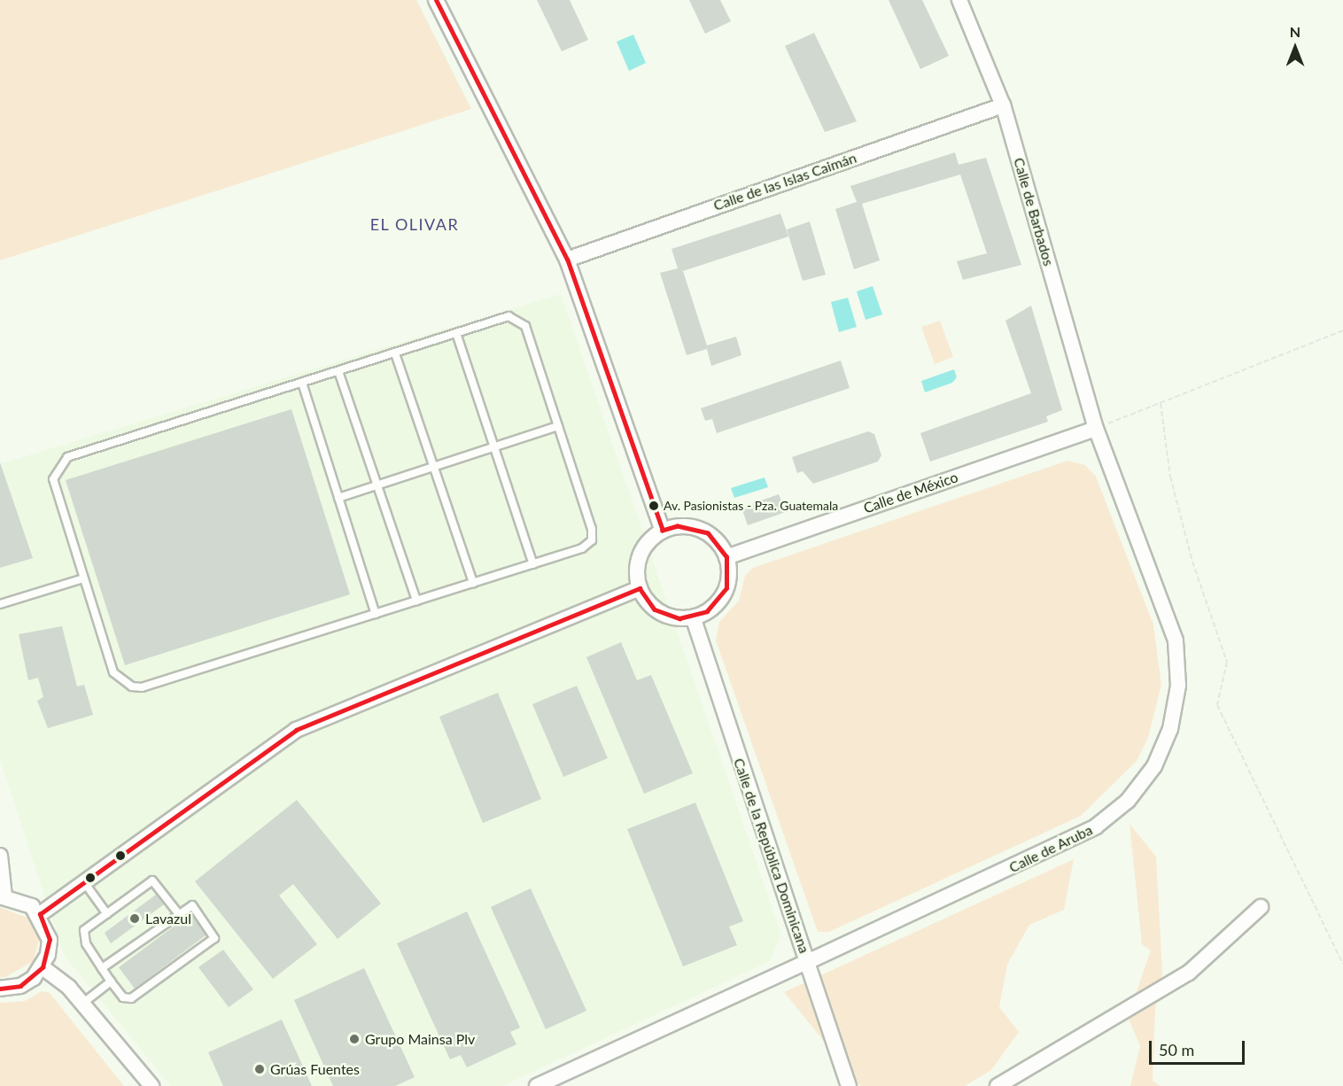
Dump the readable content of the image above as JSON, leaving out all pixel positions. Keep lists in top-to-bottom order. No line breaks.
{"streets":{"street":["Calle de las Islas Caimán","Calle de Barbados","Calle de México","Calle de Aruba","Calle de la República Dominicana"]},"crossings":[["Calle de las Islas Caimán","Calle de Barbados"],["Calle de Barbados","Calle de México"],["Calle de Barbados","Calle de Aruba"],["Calle de México","Calle de Aruba"],["Calle de México","Calle de la República Dominicana"],["Calle de Aruba","Calle de la República Dominicana"]],"districts":["EL OLIVAR"],"places":["Av. Pasionistas - Pza. Guatemala","Lavazul","Grupo Mainsa Plv","Grúas Fuentes"],"scale_bar":"50 m","north":"top"}
